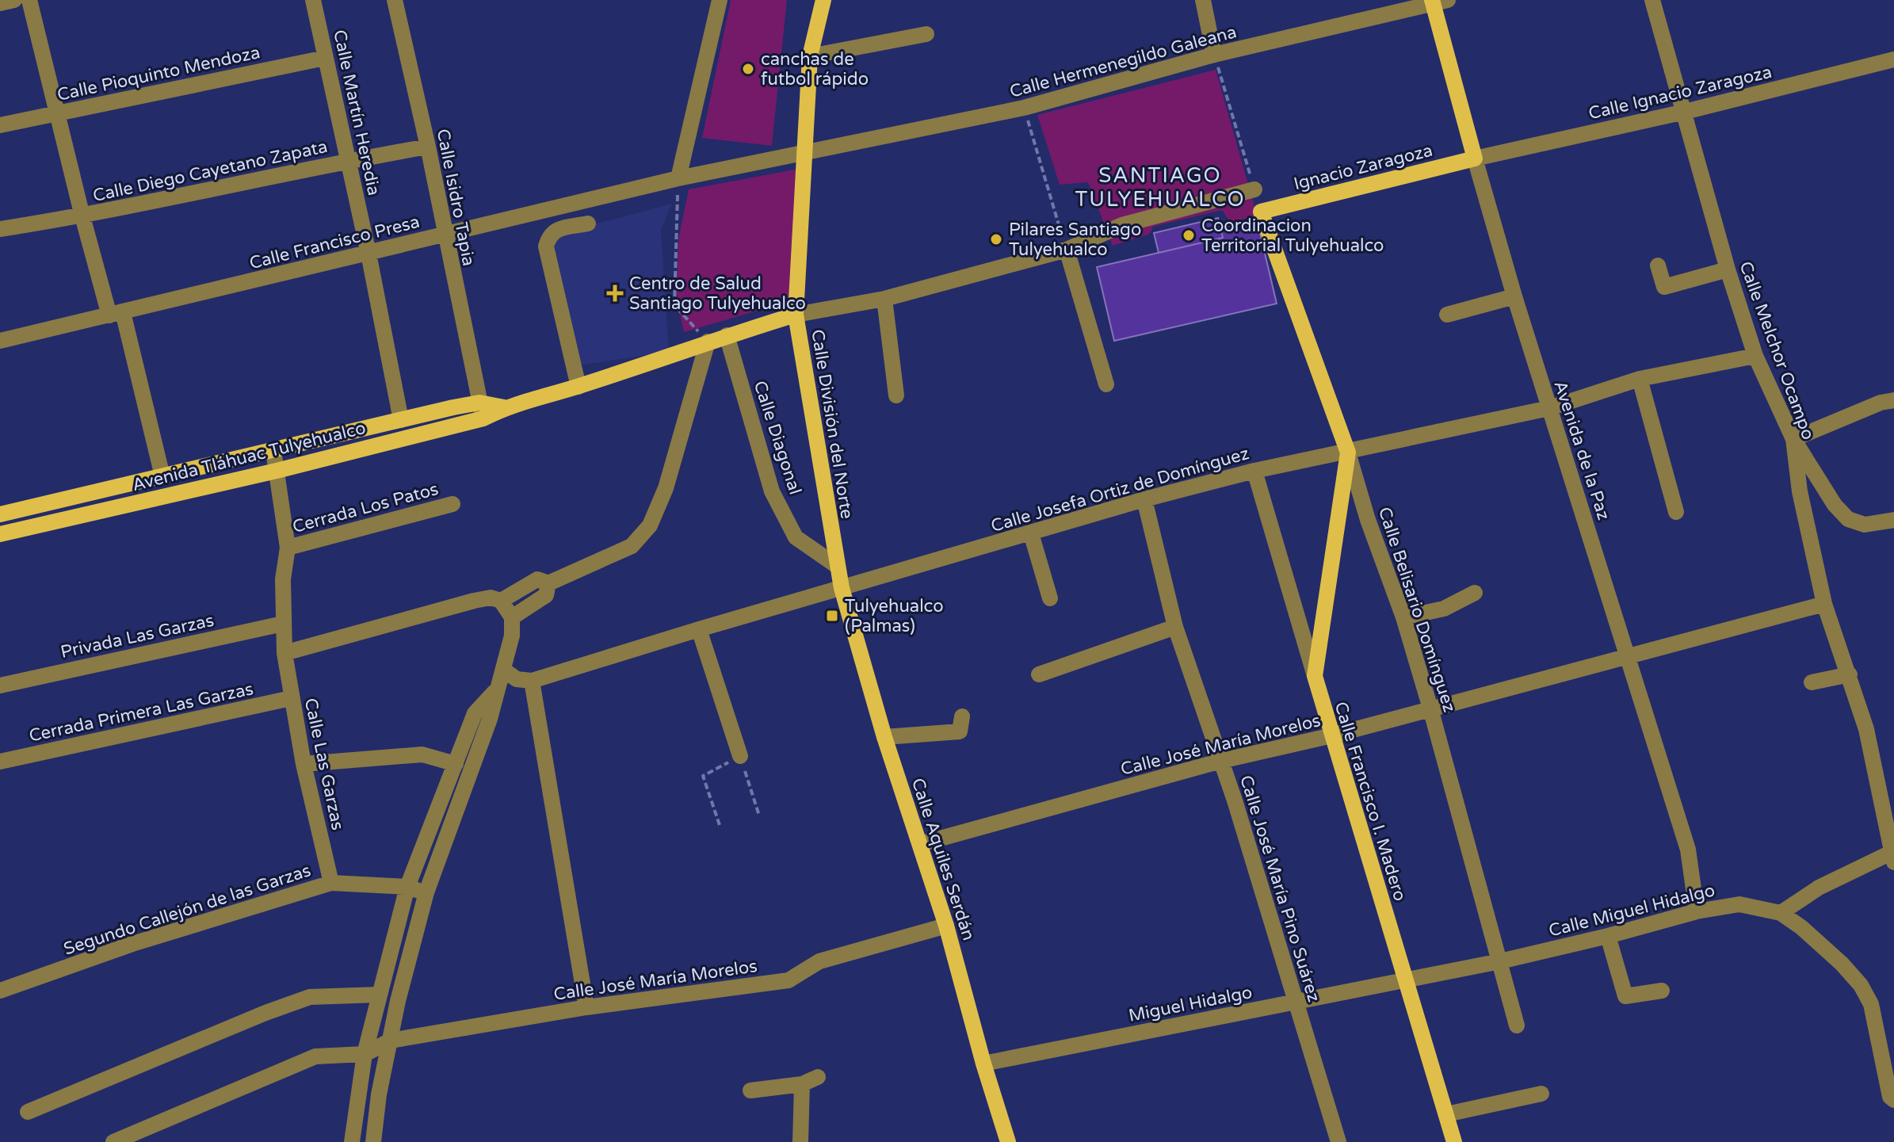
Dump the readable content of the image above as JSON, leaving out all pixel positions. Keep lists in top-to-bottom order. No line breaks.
{"streets":{"main road":["Ignacio Zaragoza","Calle División del Norte","Avenida de la Paz","Avenida Tláhuac Tulyehualco","Calle Belisario Domínguez","Calle Francisco I. Madero","Calle Aquiles Serdán"],"street":["Calle Hermenegildo Galeana","Calle Pioquinto Mendoza","Calle Ignacio Zaragoza","Calle Martín Heredia","Calle Diego Cayetano Zapata","Calle Isidro Tapia","Calle Francisco Presa","Calle Melchor Ocampo","Calle Diagonal","Calle Josefa Ortiz de Domínguez","Cerrada Los Patos","Privada Las Garzas","Cerrada Primera Las Garzas","Calle José María Morelos","Calle Las Garzas","Calle José María Pino Suárez","Segundo Callejón de las Garzas","Calle Miguel Hidalgo","Miguel Hidalgo"]},"crossings":[["Calle Hermenegildo Galeana","Calle Francisco Presa"],["Calle Hermenegildo Galeana","Calle División del Norte"],["Calle Hermenegildo Galeana","Avenida de la Paz"],["Calle Pioquinto Mendoza","Calle Martín Heredia"],["Calle Ignacio Zaragoza","Ignacio Zaragoza"],["Calle Ignacio Zaragoza","Calle Melchor Ocampo"],["Calle Ignacio Zaragoza","Avenida de la Paz"],["Calle Martín Heredia","Calle Diego Cayetano Zapata"],["Calle Martín Heredia","Calle Francisco Presa"],["Calle Martín Heredia","Avenida Tláhuac Tulyehualco"],["Ignacio Zaragoza","Avenida de la Paz"],["Ignacio Zaragoza","Calle Belisario Domínguez"],["Calle Diego Cayetano Zapata","Calle Isidro Tapia"],["Calle Isidro Tapia","Calle Francisco Presa"],["Calle Isidro Tapia","Avenida Tláhuac Tulyehualco"],["Calle Melchor Ocampo","Calle Josefa Ortiz de Domínguez"],["Calle Melchor Ocampo","Calle José María Morelos"],["Calle División del Norte","Calle Diagonal"],["Calle División del Norte","Avenida Tláhuac Tulyehualco"],["Calle División del Norte","Calle Josefa Ortiz de Domínguez"],["Calle División del Norte","Calle Aquiles Serdán"],["Calle Diagonal","Avenida Tláhuac Tulyehualco"],["Avenida de la Paz","Calle Josefa Ortiz de Domínguez"],["Avenida de la Paz","Calle José María Morelos"],["Avenida de la Paz","Calle Miguel Hidalgo"],["Avenida Tláhuac Tulyehualco","Calle Las Garzas"],["Calle Josefa Ortiz de Domínguez","Calle Belisario Domínguez"],["Calle Josefa Ortiz de Domínguez","Calle Francisco I. Madero"],["Calle Josefa Ortiz de Domínguez","Calle Aquiles Serdán"],["Calle Josefa Ortiz de Domínguez","Calle José María Pino Suárez"],["Cerrada Los Patos","Calle Las Garzas"],["Calle Belisario Domínguez","Calle José María Morelos"],["Calle Belisario Domínguez","Calle Miguel Hidalgo"],["Privada Las Garzas","Calle Las Garzas"],["Cerrada Primera Las Garzas","Calle Las Garzas"],["Calle José María Morelos","Calle Francisco I. Madero"],["Calle José María Morelos","Calle Aquiles Serdán"],["Calle José María Morelos","Calle José María Pino Suárez"],["Calle Las Garzas","Segundo Callejón de las Garzas"],["Calle Francisco I. Madero","Calle Miguel Hidalgo"],["Calle Francisco I. Madero","Miguel Hidalgo"],["Calle Aquiles Serdán","Miguel Hidalgo"],["Calle José María Pino Suárez","Miguel Hidalgo"],["Calle Miguel Hidalgo","Miguel Hidalgo"]],"districts":["SANTIAGO TULYEHUALCO"],"places":{"other":["canchas de futbol rápido","Coordinacion Territorial Tulyehualco","Pilares Santiago Tulyehualco"],"health":["Centro de Salud Santiago Tulyehualco"],"transit":["Tulyehualco (Palmas)"]}}
